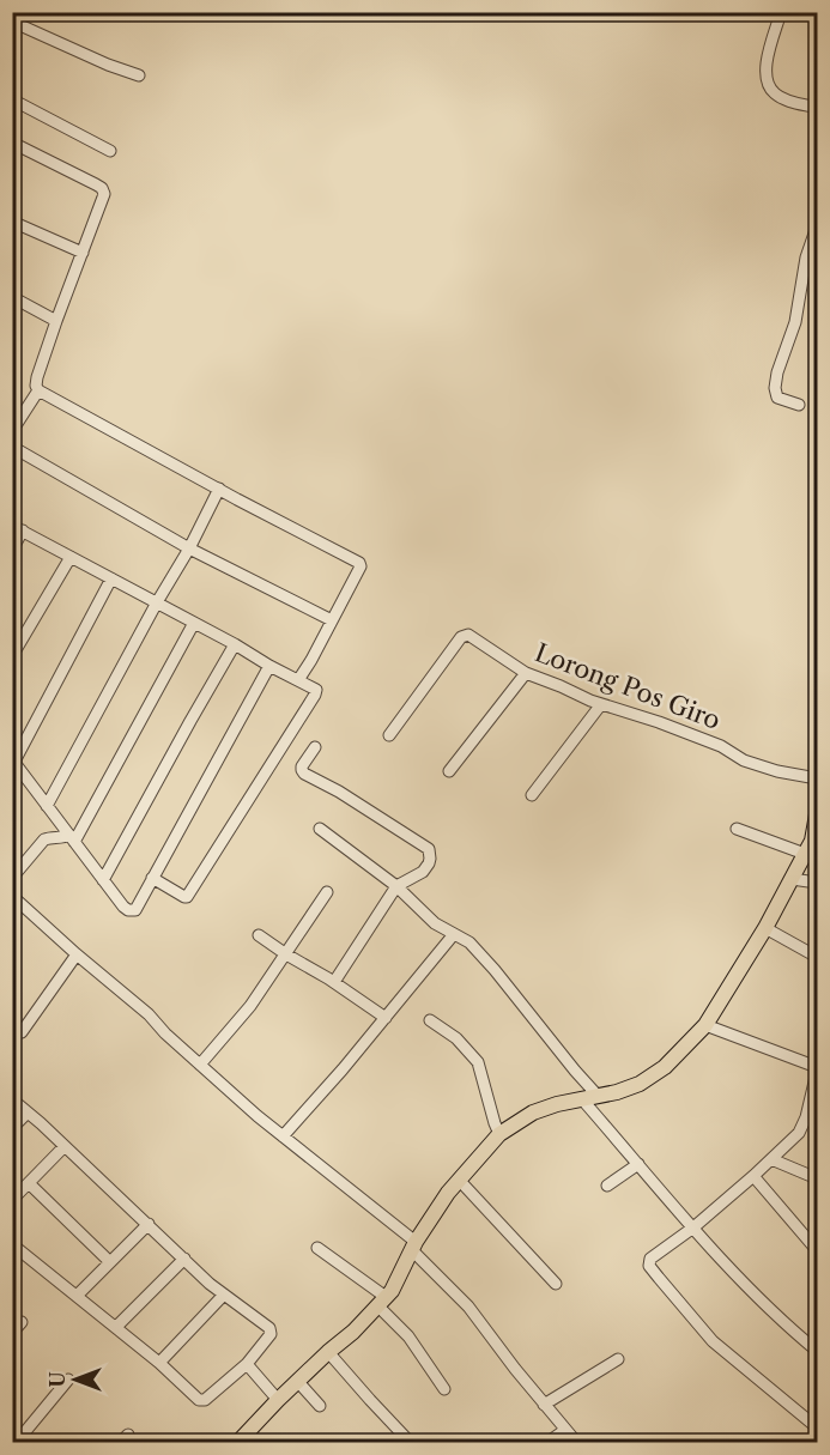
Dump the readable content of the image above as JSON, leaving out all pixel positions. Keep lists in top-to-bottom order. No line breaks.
{"streets":{"street":["Lorong Pos Giro"]},"north":"left"}
